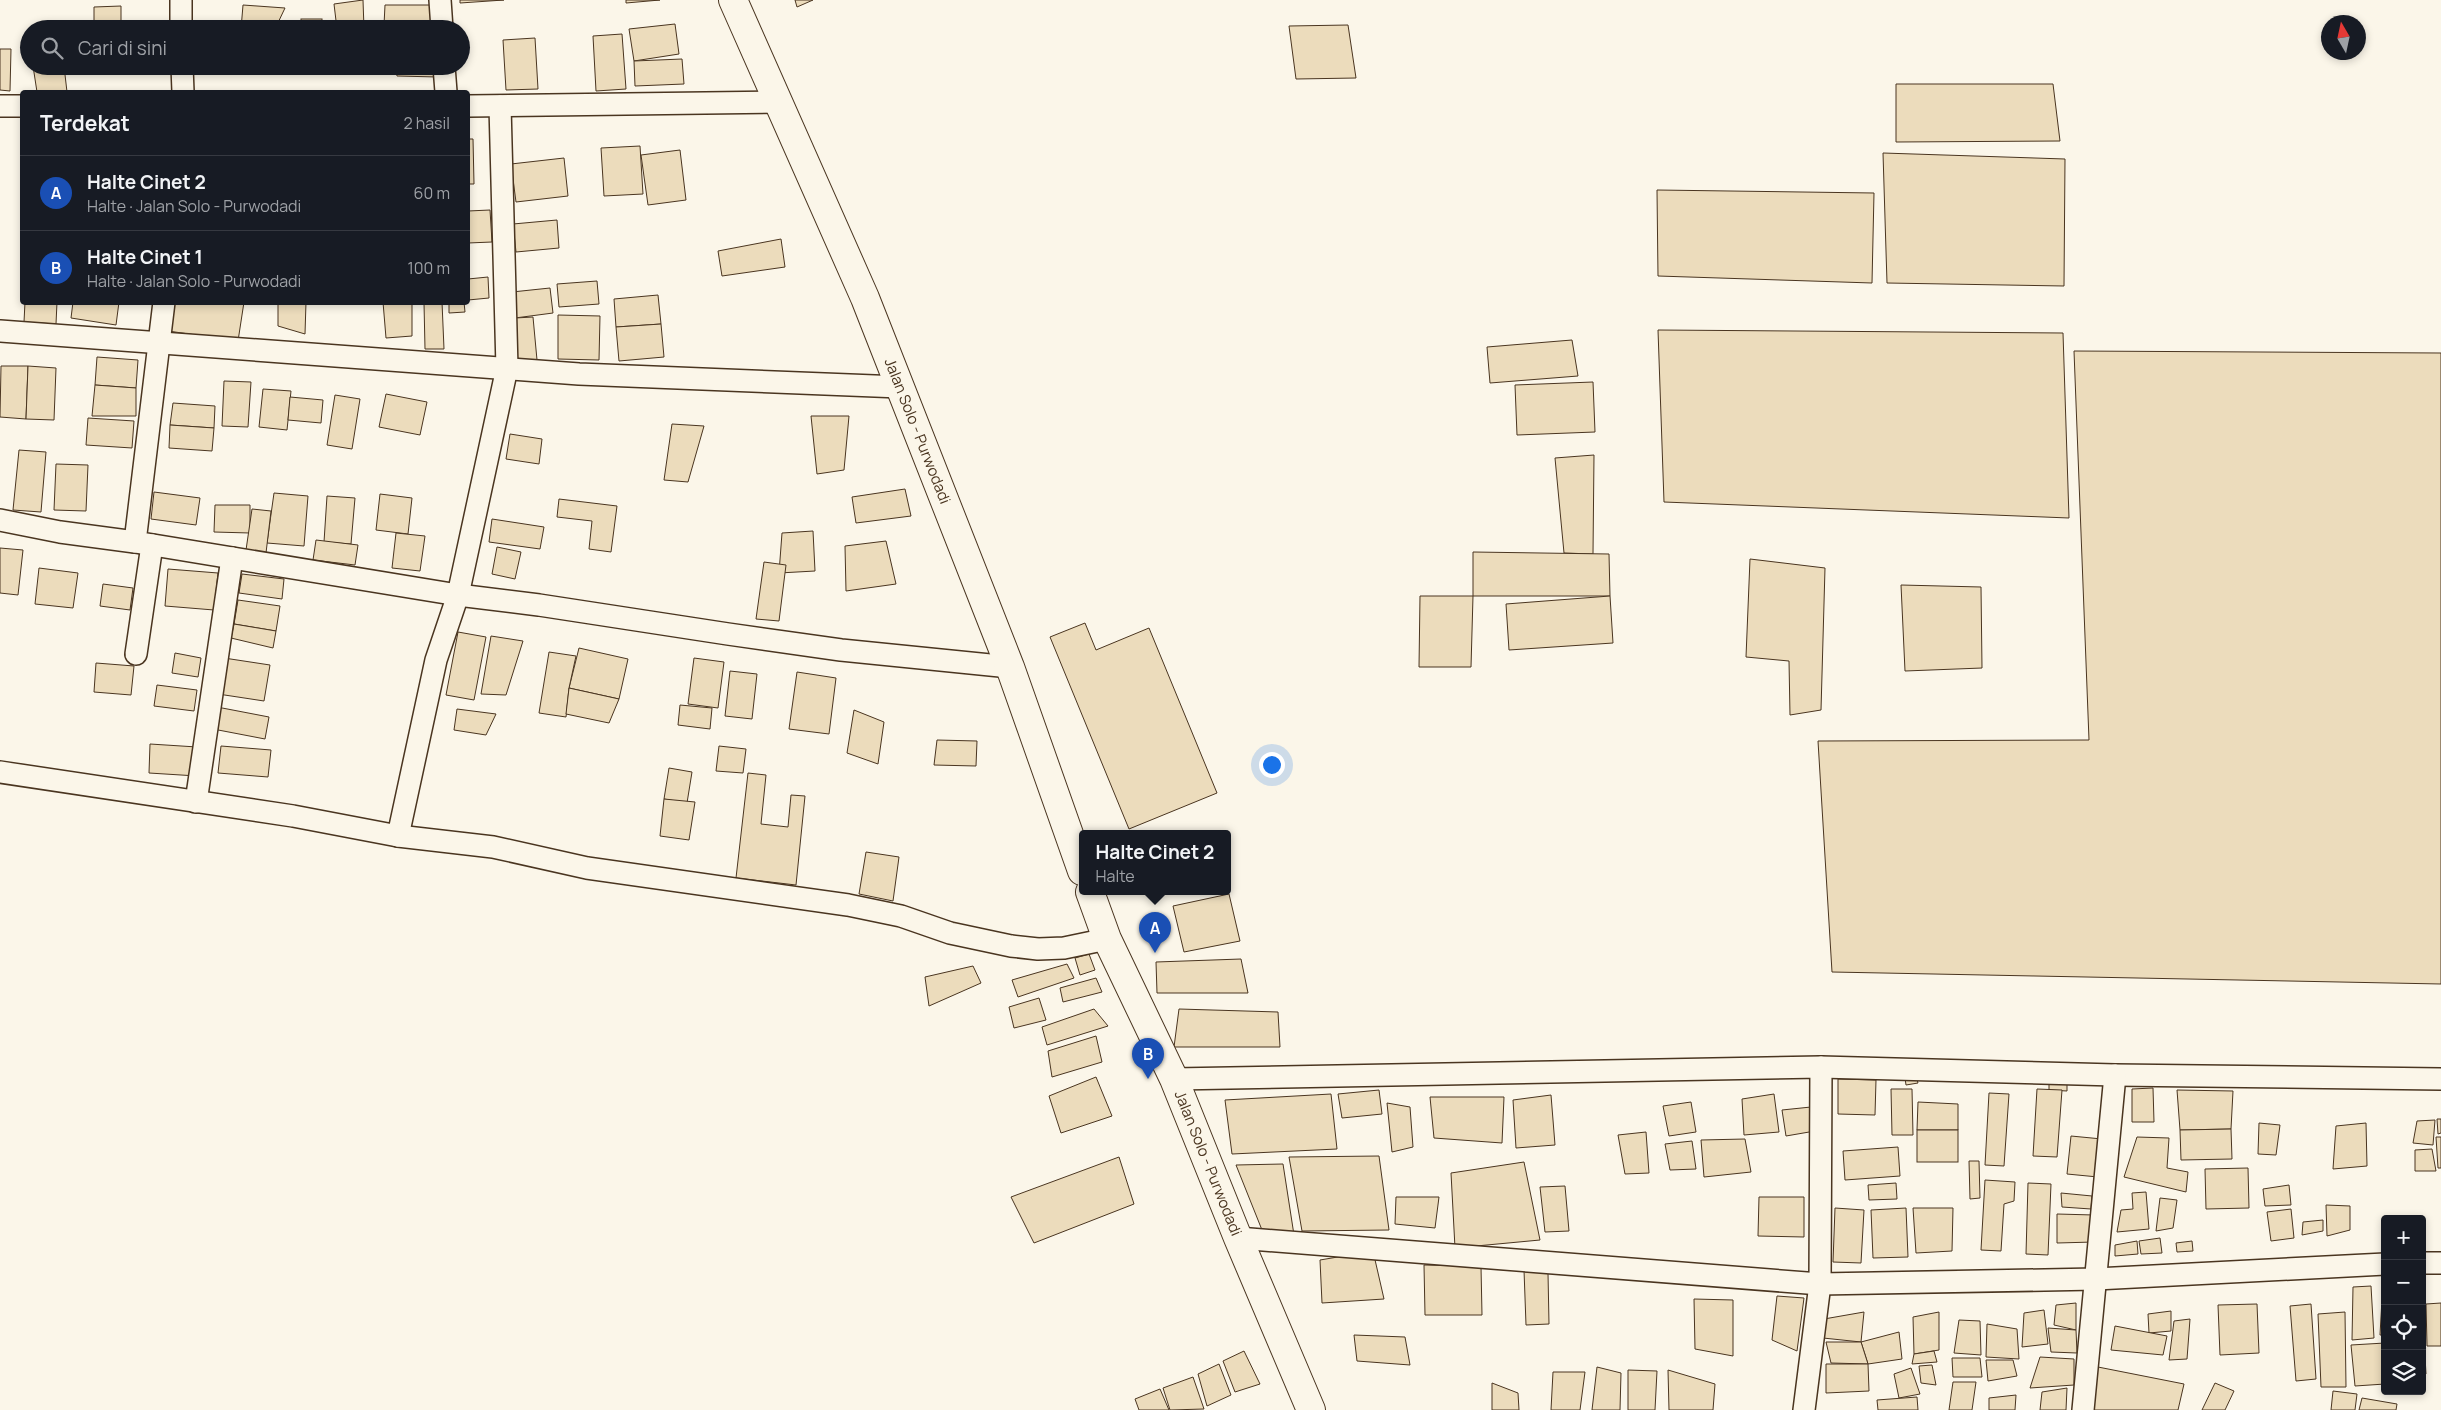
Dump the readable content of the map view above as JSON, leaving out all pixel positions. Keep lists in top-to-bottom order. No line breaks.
{"streets":{"main road":["Jalan Solo - Purwodadi"]},"north":"top","page":{"search":"Cari di sini","heading":["Terdekat","2 hasil"],"list":[{"mark":"A","name":"Halte Cinet 2","note":"Halte · Jalan Solo - Purwodadi","value":"60 m"},{"mark":"B","name":"Halte Cinet 1","note":"Halte · Jalan Solo - Purwodadi","value":"100 m"}],"popup":["Halte Cinet 2","Halte"],"pins":["A","B"],"map_buttons":["+","−"]}}
